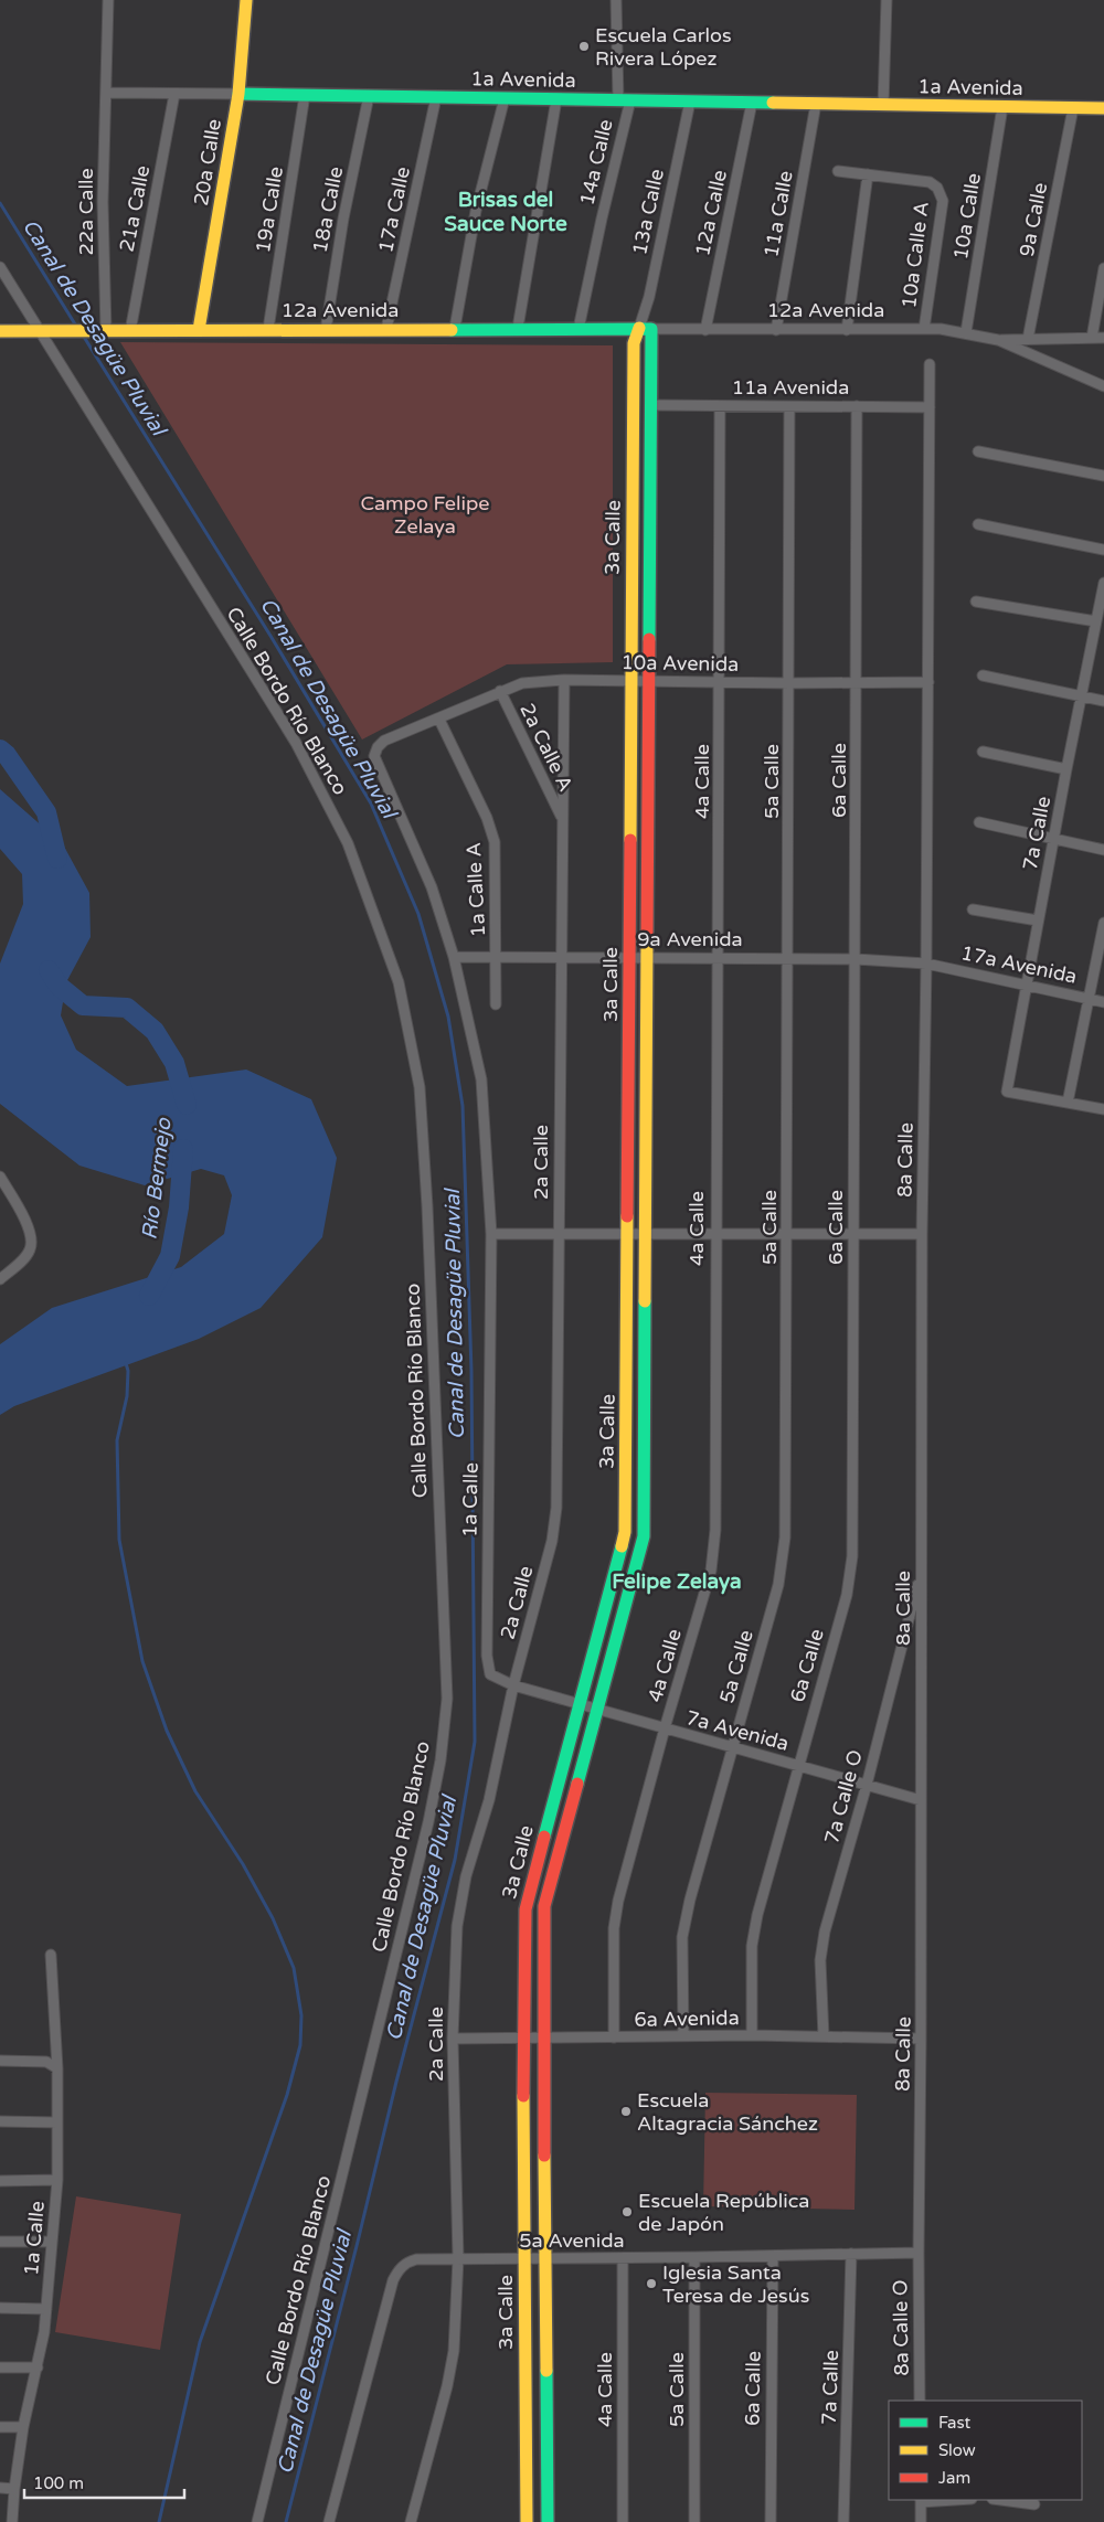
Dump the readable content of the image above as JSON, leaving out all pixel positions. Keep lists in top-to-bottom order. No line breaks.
{"streets":{"street":["1a Avenida","20a Calle","14a Calle","21a Calle","19a Calle","18a Calle","17a Calle","22a Calle","13a Calle","12a Calle","11a Calle","10a Calle","9a Calle","10a Calle A","12a Avenida","11a Avenida","3a Calle","10a Avenida","Calle Bordo Río Blanco","2a Calle A","6a Calle","4a Calle","5a Calle","7a Calle","1a Calle A","9a Avenida","17a Avenida","8a Calle","2a Calle","1a Calle","7a Avenida","7a Calle O","6a Avenida","5a Avenida","8a Calle O"]},"crossings":[["1a Avenida","20a Calle"],["1a Avenida","14a Calle"],["1a Avenida","21a Calle"],["1a Avenida","19a Calle"],["1a Avenida","18a Calle"],["1a Avenida","17a Calle"],["1a Avenida","22a Calle"],["1a Avenida","13a Calle"],["1a Avenida","12a Calle"],["1a Avenida","11a Calle"],["1a Avenida","10a Calle"],["1a Avenida","9a Calle"],["20a Calle","12a Avenida"],["14a Calle","12a Avenida"],["21a Calle","12a Avenida"],["19a Calle","12a Avenida"],["18a Calle","12a Avenida"],["17a Calle","12a Avenida"],["22a Calle","12a Avenida"],["13a Calle","12a Avenida"],["13a Calle","3a Calle"],["12a Calle","12a Avenida"],["11a Calle","12a Avenida"],["10a Calle","12a Avenida"],["10a Calle A","12a Avenida"],["12a Avenida","3a Calle"],["12a Avenida","Calle Bordo Río Blanco"],["11a Avenida","3a Calle"],["11a Avenida","6a Calle"],["11a Avenida","4a Calle"],["11a Avenida","5a Calle"],["11a Avenida","8a Calle"],["3a Calle","10a Avenida"],["3a Calle","9a Avenida"],["3a Calle","7a Avenida"],["3a Calle","6a Avenida"],["3a Calle","5a Avenida"],["10a Avenida","2a Calle A"],["10a Avenida","6a Calle"],["10a Avenida","4a Calle"],["10a Avenida","5a Calle"],["10a Avenida","1a Calle A"],["10a Avenida","9a Avenida"],["10a Avenida","8a Calle"],["10a Avenida","2a Calle"],["2a Calle A","2a Calle"],["6a Calle","9a Avenida"],["6a Calle","7a Avenida"],["6a Calle","6a Avenida"],["6a Calle","5a Avenida"],["4a Calle","9a Avenida"],["4a Calle","7a Avenida"],["4a Calle","6a Avenida"],["4a Calle","5a Avenida"],["5a Calle","9a Avenida"],["5a Calle","7a Avenida"],["5a Calle","6a Avenida"],["5a Calle","5a Avenida"],["7a Calle","17a Avenida"],["7a Calle","5a Avenida"],["1a Calle A","9a Avenida"],["9a Avenida","17a Avenida"],["9a Avenida","8a Calle"],["9a Avenida","2a Calle"],["17a Avenida","8a Calle"],["8a Calle","7a Avenida"],["8a Calle","7a Calle O"],["8a Calle","6a Avenida"],["8a Calle","5a Avenida"],["8a Calle","8a Calle O"],["2a Calle","1a Calle"],["2a Calle","7a Avenida"],["2a Calle","6a Avenida"],["2a Calle","5a Avenida"],["1a Calle","7a Avenida"],["7a Avenida","7a Calle O"],["7a Calle O","6a Avenida"],["5a Avenida","8a Calle O"]],"districts":["Brisas del Sauce Norte","Felipe Zelaya"],"water":["Canal de Desagüe Pluvial","Río Bermejo"],"parks":["Campo Felipe Zelaya"],"places":["Escuela Carlos Rivera López","Escuela Altagracia Sánchez","Escuela República de Japón","Iglesia Santa Teresa de Jesús"],"legend":["Fast","Slow","Jam"],"scale_bar":"100 m"}
